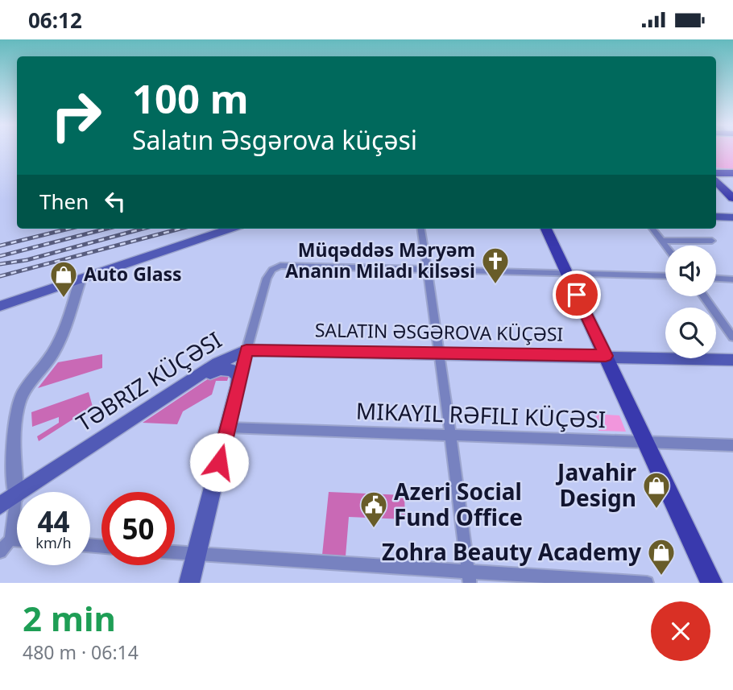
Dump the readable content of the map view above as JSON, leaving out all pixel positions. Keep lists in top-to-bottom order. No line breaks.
{"streets":{"main road":["TƏBRIZ KÜÇƏSI"]},"places":{"church":["Müqəddəs Məryəm Ananın Miladı kilsəsi"],"shop":["Auto Glass","Javahir Design","Zohra Beauty Academy"],"public building":["Azeri Social Fund Office"]},"page":{"status":"06:12","turn":["100 m","Salatın Əsgərova küçəsi"],"then":"Then","speed":"44 km/h","limit":"50","heading":["2 min","480 m · 06:14"]}}
